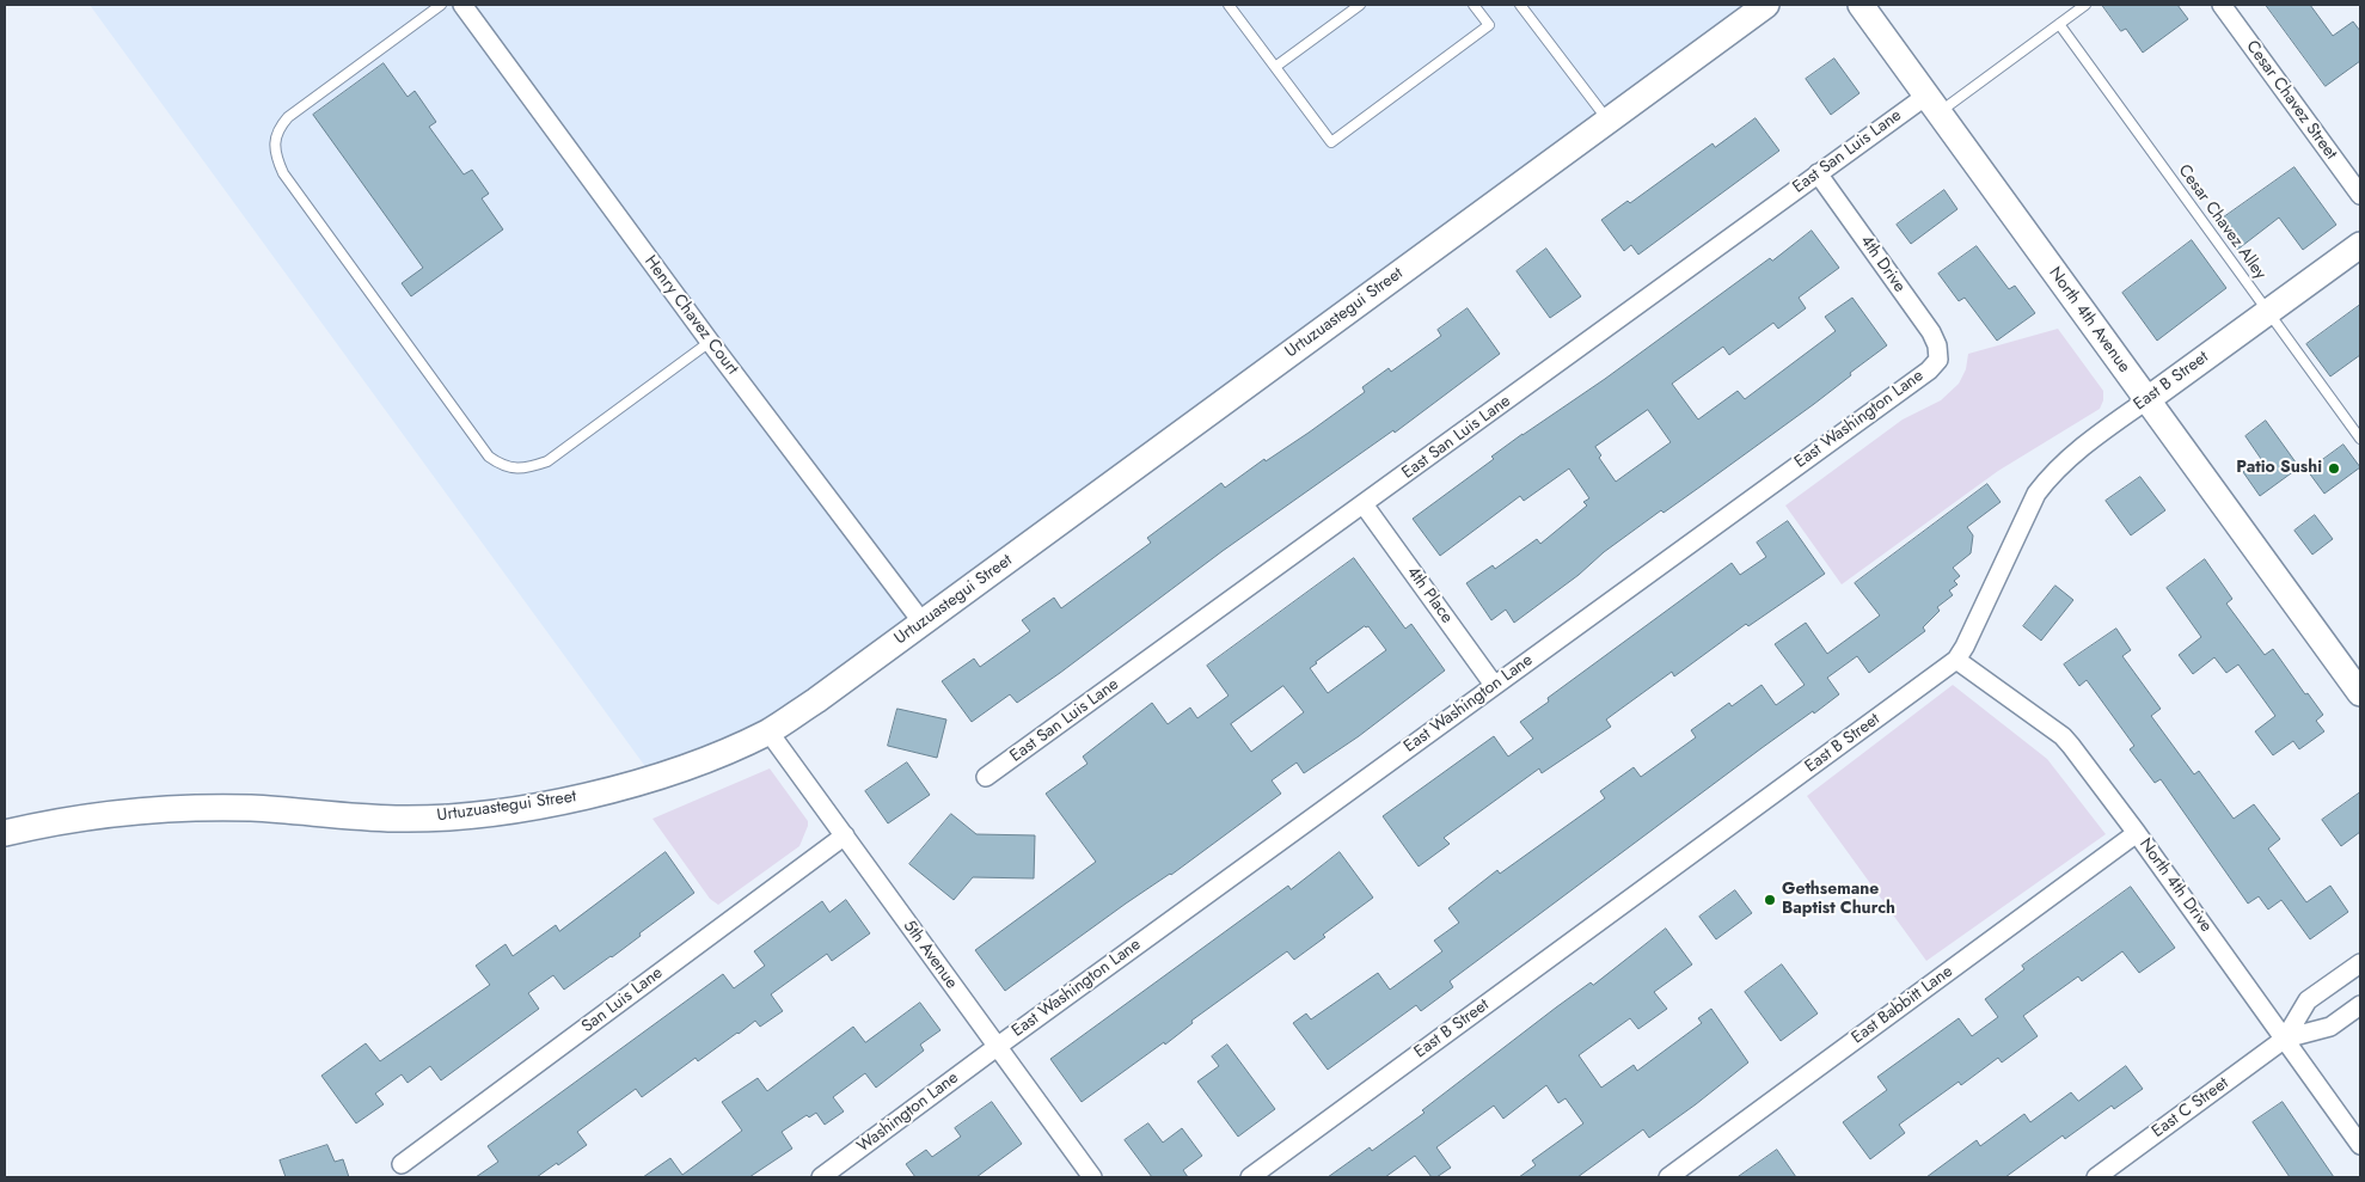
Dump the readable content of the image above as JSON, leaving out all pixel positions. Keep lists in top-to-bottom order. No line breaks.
{"streets":{"main road":["Urtuzuastegui Street","North 4th Avenue","East B Street"],"street":["Cesar Chavez Street","East San Luis Lane","4th Drive","Henry Chavez Court","East Washington Lane","4th Place","North 4th Drive","5th Avenue","San Luis Lane","East Babbitt Lane","East C Street","Washington Lane"],"lane":["Cesar Chavez Alley"]},"crossings":[["East San Luis Lane","4th Drive"],["East San Luis Lane","North 4th Avenue"],["East San Luis Lane","4th Place"],["Cesar Chavez Alley","East B Street"],["4th Drive","East Washington Lane"],["Urtuzuastegui Street","Henry Chavez Court"],["Urtuzuastegui Street","5th Avenue"],["North 4th Avenue","East B Street"],["East B Street","North 4th Drive"],["East Washington Lane","4th Place"],["East Washington Lane","5th Avenue"],["East Washington Lane","Washington Lane"],["North 4th Drive","East Babbitt Lane"],["North 4th Drive","East C Street"],["5th Avenue","San Luis Lane"],["5th Avenue","Washington Lane"]],"places":["Patio Sushi","Gethsemane Baptist Church"]}
